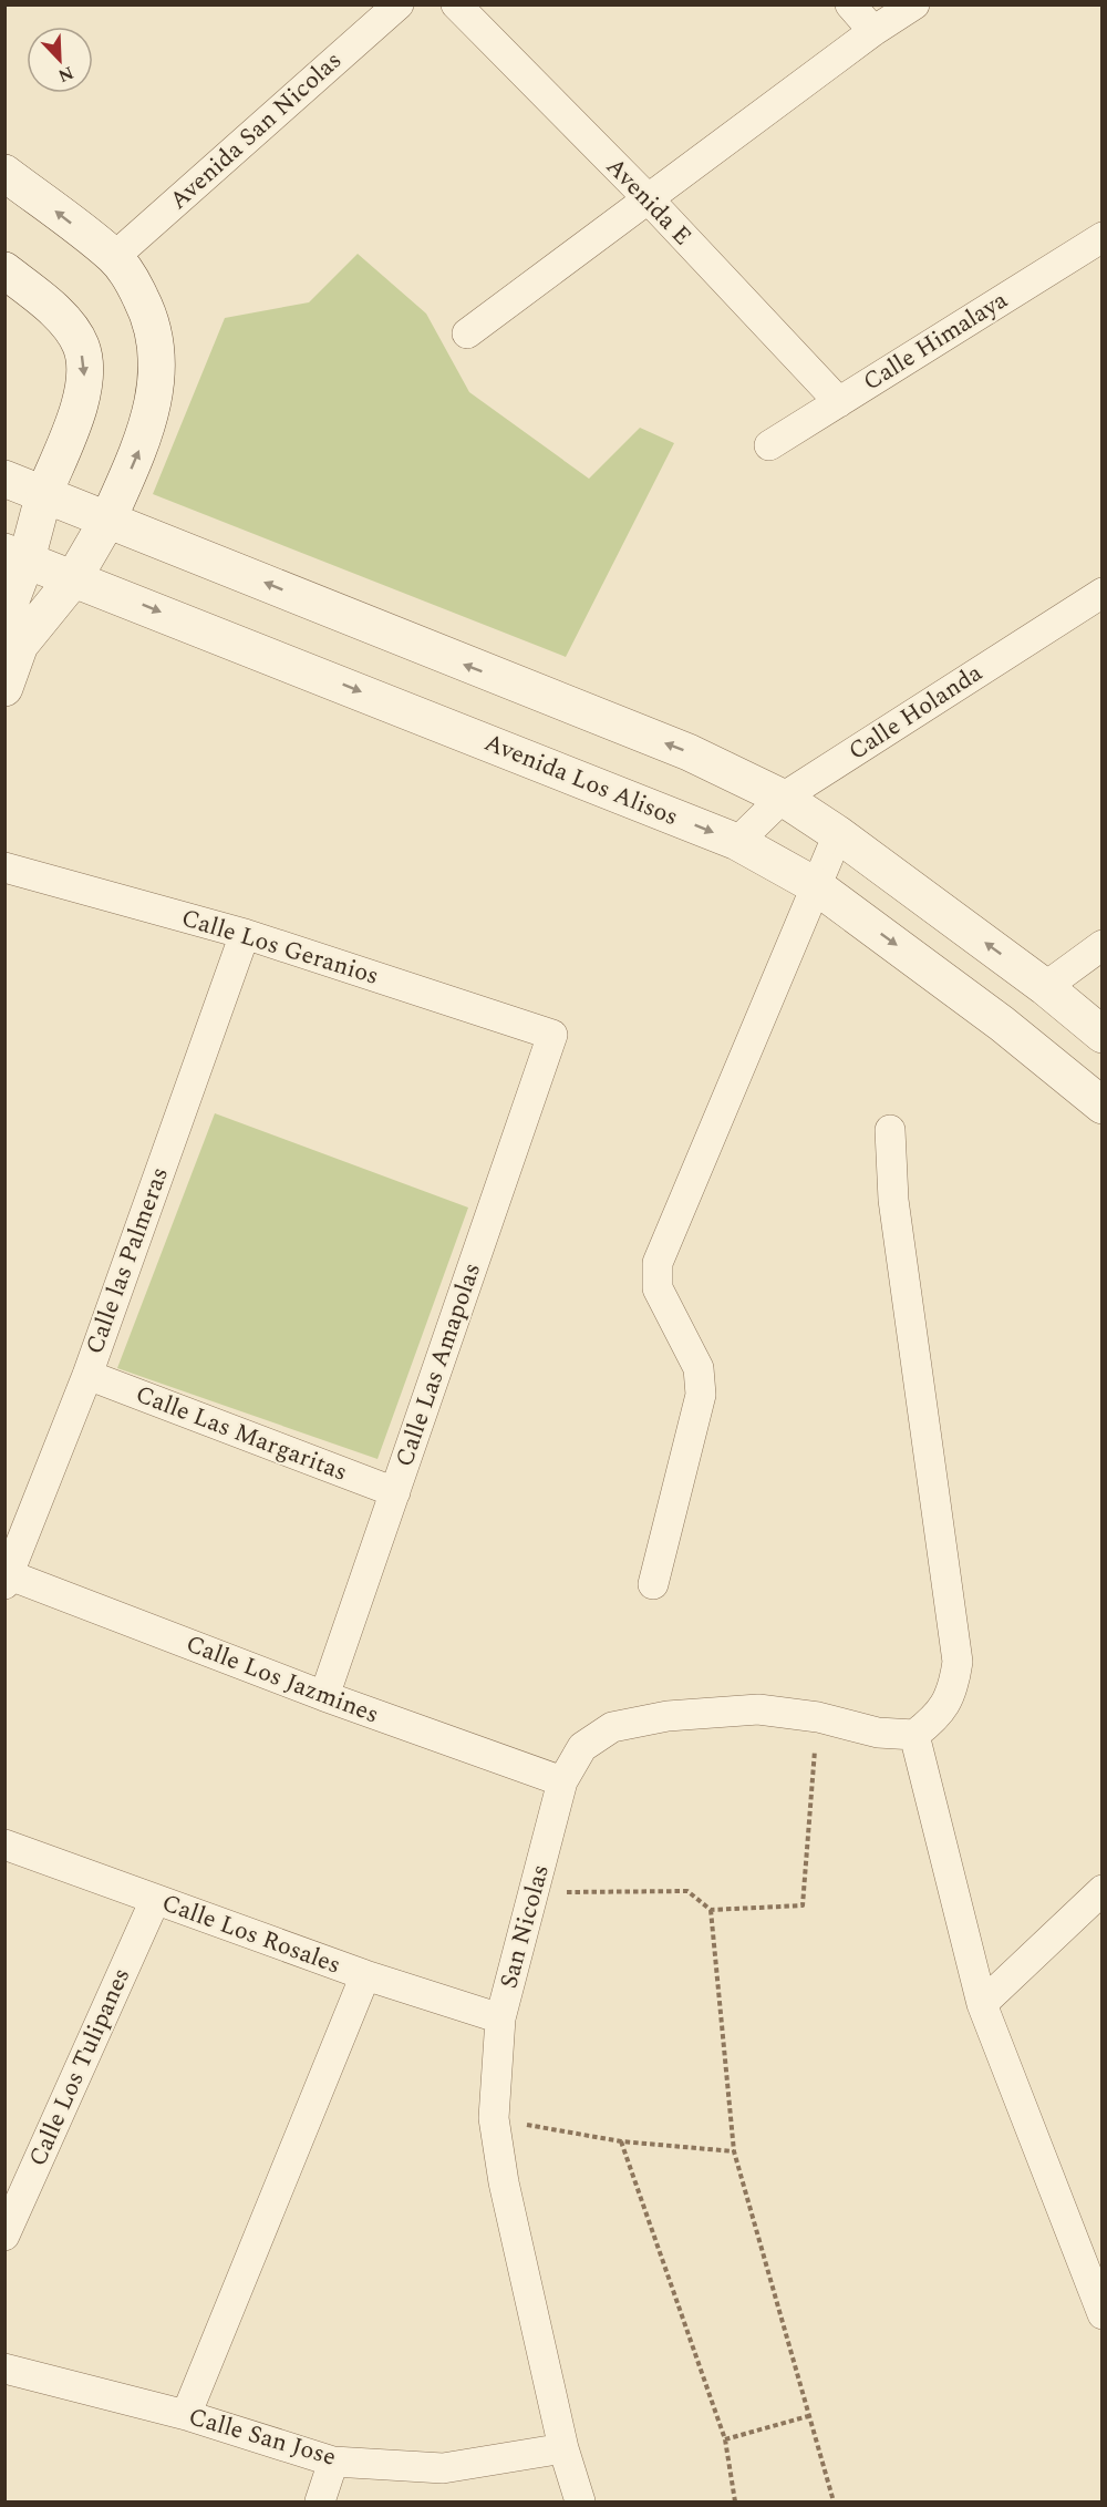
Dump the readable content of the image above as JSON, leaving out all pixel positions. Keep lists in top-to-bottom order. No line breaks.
{"streets":{"street":["Avenida San Nicolas","Avenida E","Calle Himalaya","Calle Holanda","Avenida Los Alisos","Calle Los Geranios","Calle las Palmeras","Calle Las Amapolas","Calle Las Margaritas","Calle Los Jazmines","San Nicolas","Calle Los Rosales","Calle Los Tulipanes","Calle San Jose"]},"crossings":[["Avenida E","Calle Himalaya"],["Calle Holanda","Avenida Los Alisos"],["Calle Los Geranios","Calle las Palmeras"],["Calle Los Geranios","Calle Las Amapolas"],["Calle las Palmeras","Calle Las Margaritas"],["Calle las Palmeras","Calle Los Jazmines"],["Calle Las Amapolas","Calle Las Margaritas"],["Calle Las Amapolas","Calle Los Jazmines"],["Calle Los Jazmines","San Nicolas"],["San Nicolas","Calle Los Rosales"],["San Nicolas","Calle San Jose"],["Calle Los Rosales","Calle Los Tulipanes"]],"north":"bottom right"}
